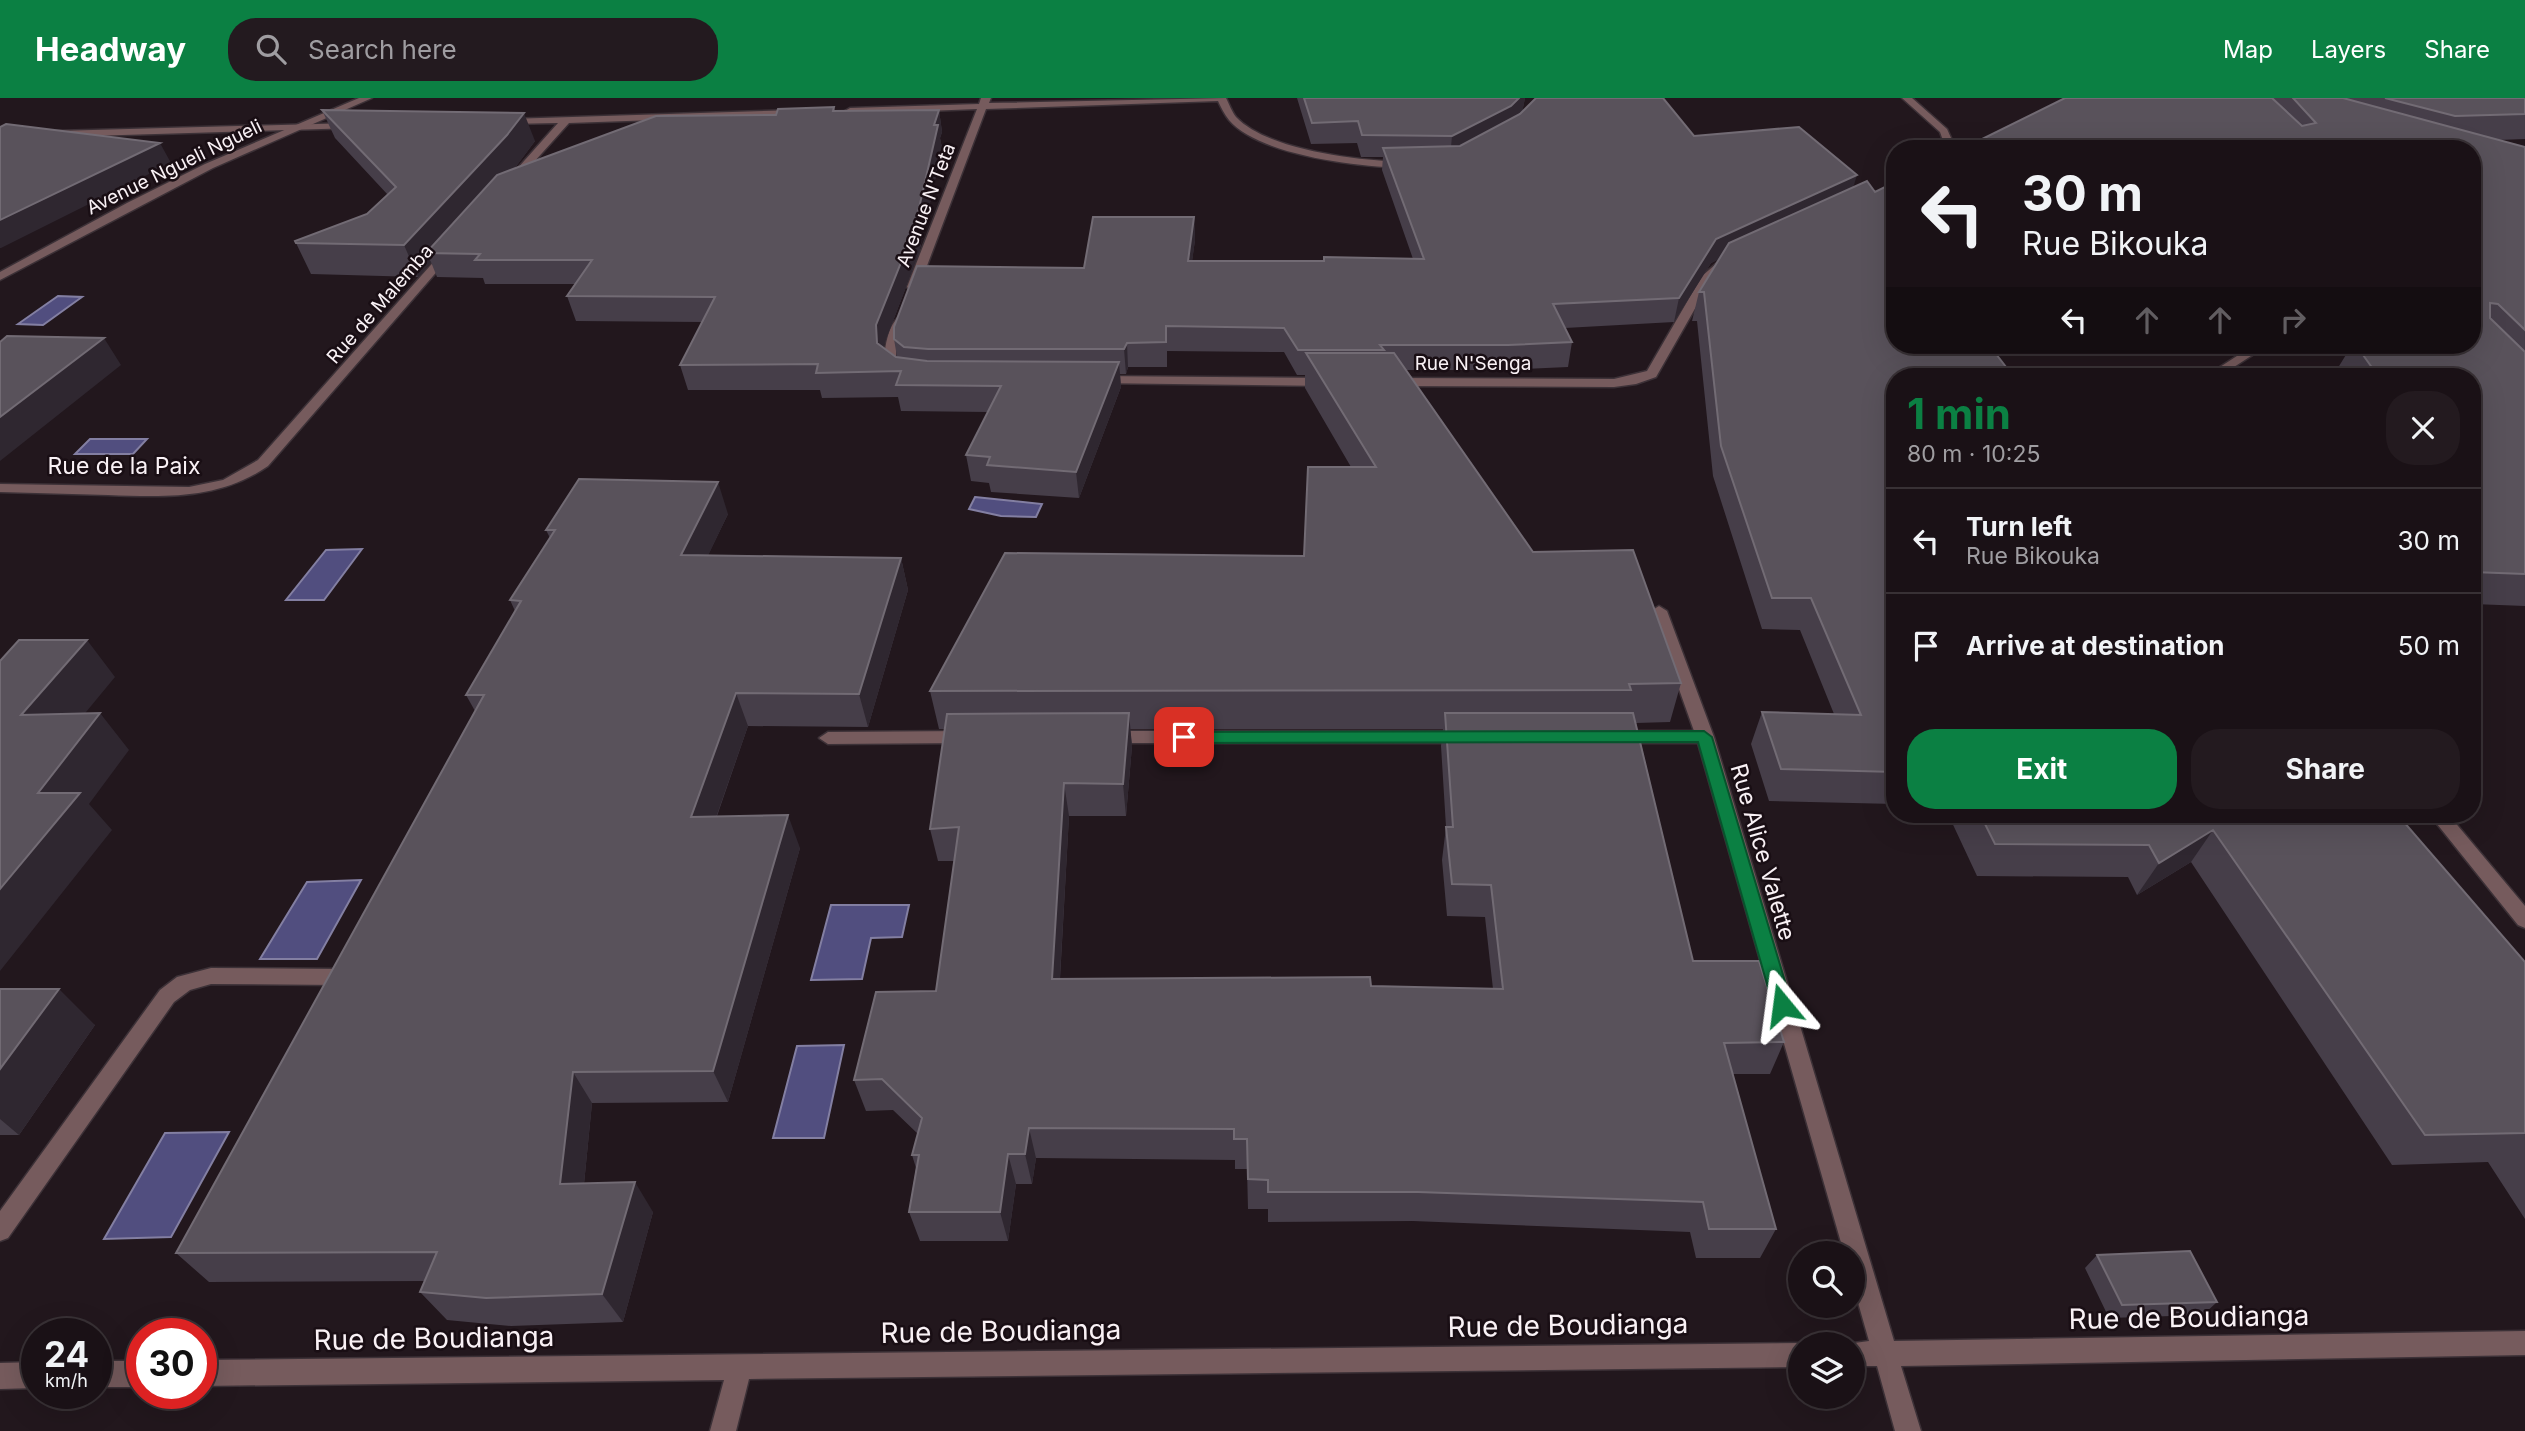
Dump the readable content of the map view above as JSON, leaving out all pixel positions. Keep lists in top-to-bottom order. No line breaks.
{"streets":{"street":["Avenue Ngueli Ngueli","Avenue N'Teta","Rue de Malemba","Rue N'Senga","Rue de la Paix","Rue Alice Valette","Rue de Boudianga"]},"crossings":[["Rue de Malemba","Rue de la Paix"],["Rue Alice Valette","Rue de Boudianga"]],"page":{"header":"Headway","search":"Search here","nav":["Map","Layers","Share"],"turn":["30 m","Rue Bikouka"],"heading":["1 min","80 m · 10:25"],"list":[{"name":"Turn left","note":"Rue Bikouka","value":"30 m"},{"name":"Arrive at destination","value":"50 m"}],"buttons":["Exit","Share"],"speed":"24 km/h","limit":"30"}}
